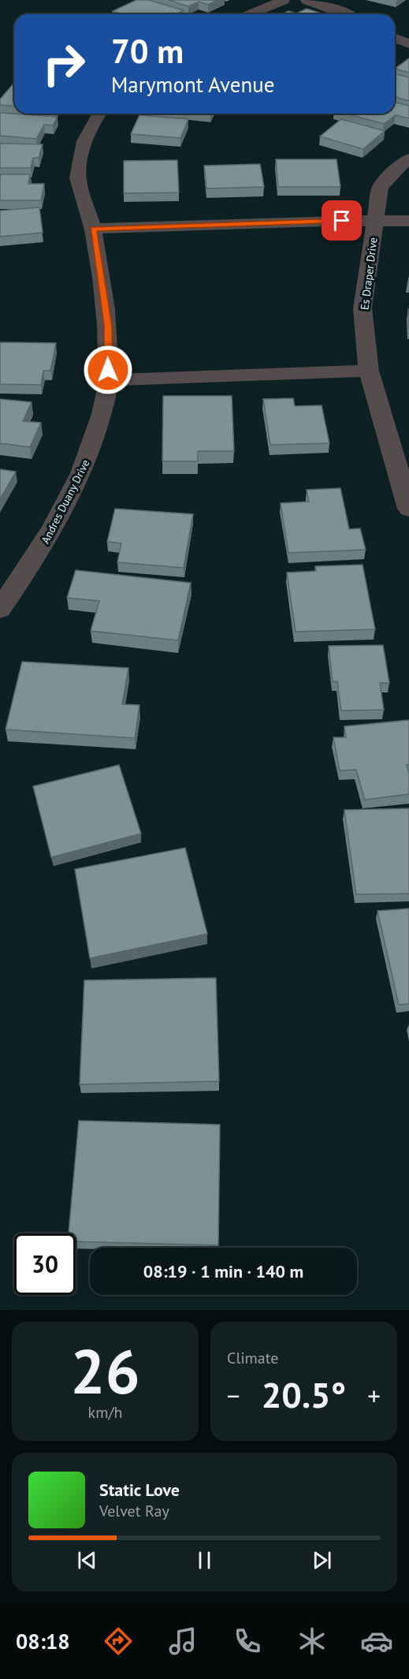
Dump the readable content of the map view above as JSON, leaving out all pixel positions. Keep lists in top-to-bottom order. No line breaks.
{"streets":{"street":["Es Draper Drive","Andres Duany Drive"]},"page":{"turn":["70 m","Marymont Avenue"],"limit":"30","trip":"08:19 · 1 min · 140 m","tile":[["26","km/h"],"Climate"],"heat":["−","20.5°","+"],"song":["Static Love","Velvet Ray"],"tabs":"08:18"}}
